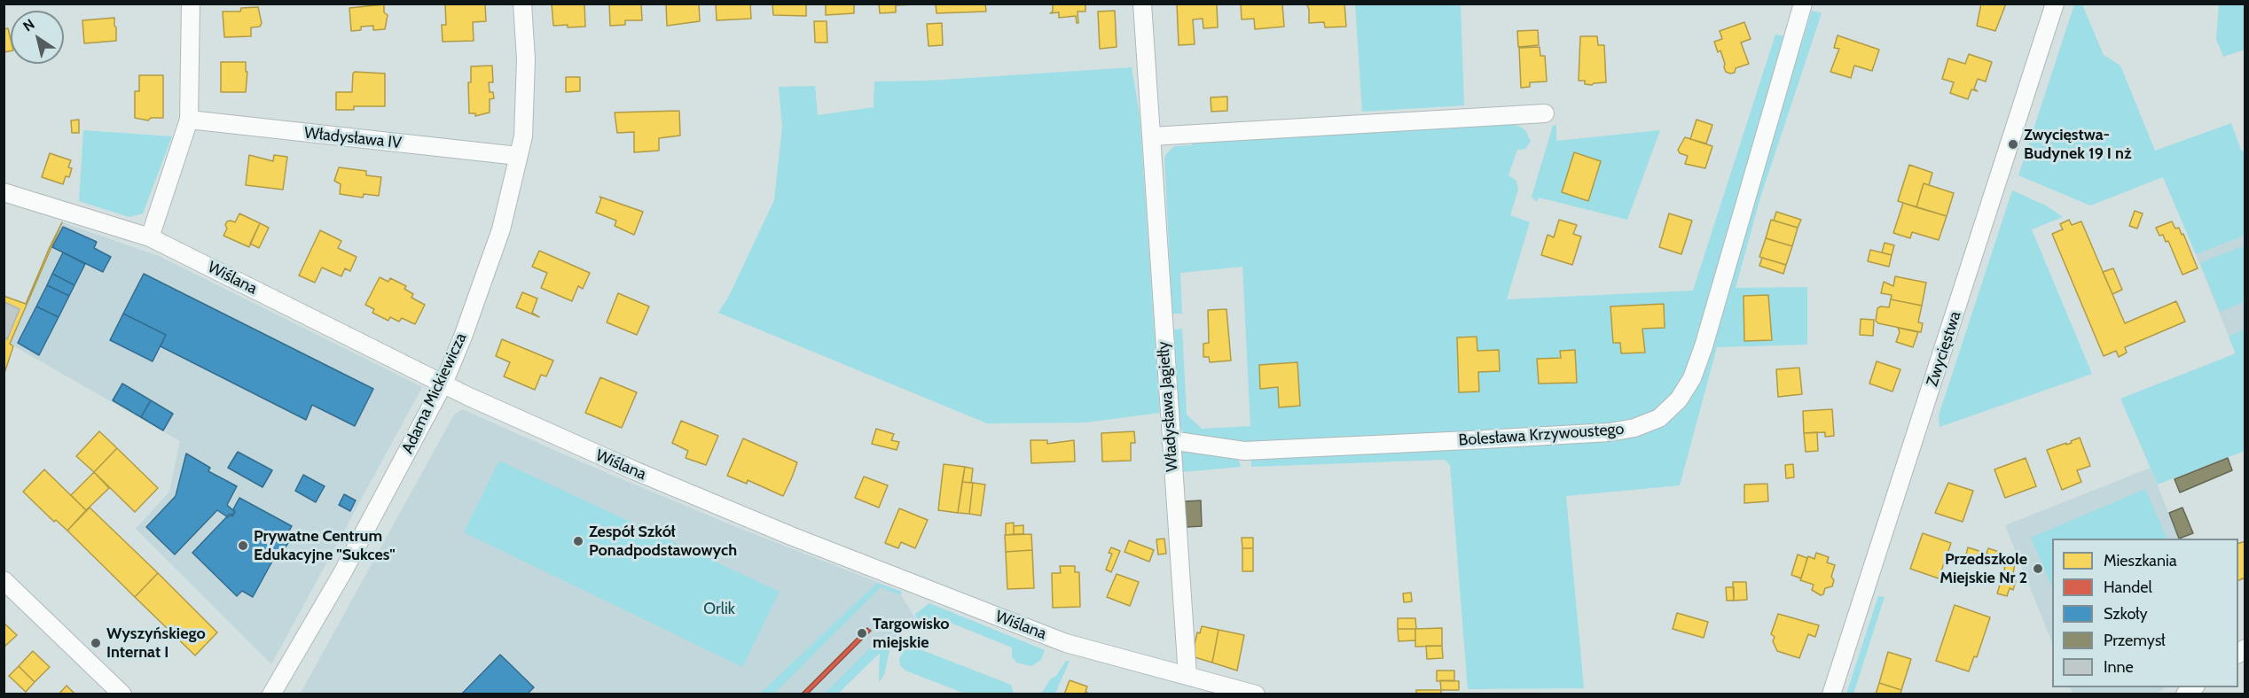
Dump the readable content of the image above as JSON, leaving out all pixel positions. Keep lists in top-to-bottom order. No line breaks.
{"streets":{"street":["Władysława IV","Wiślana","Zwycięstwa","Adama Mickiewicza","Władysława Jagiełły","Bolesława Krzywoustego"]},"crossings":[["Władysława IV","Adama Mickiewicza"],["Wiślana","Adama Mickiewicza"],["Wiślana","Władysława Jagiełły"],["Władysława Jagiełły","Bolesława Krzywoustego"]],"parks":["Orlik"],"places":["Zwycięstwa- Budynek 19 I nż","Zespół Szkół Ponadpodstawowych","Prywatne Centrum Edukacyjne \"Sukces\"","Przedszkole Miejskie Nr 2","Targowisko miejskie","Wyszyńskiego Internat I"],"legend":["Mieszkania","Handel","Szkoły","Przemysł","Inne"],"north":"top left"}
